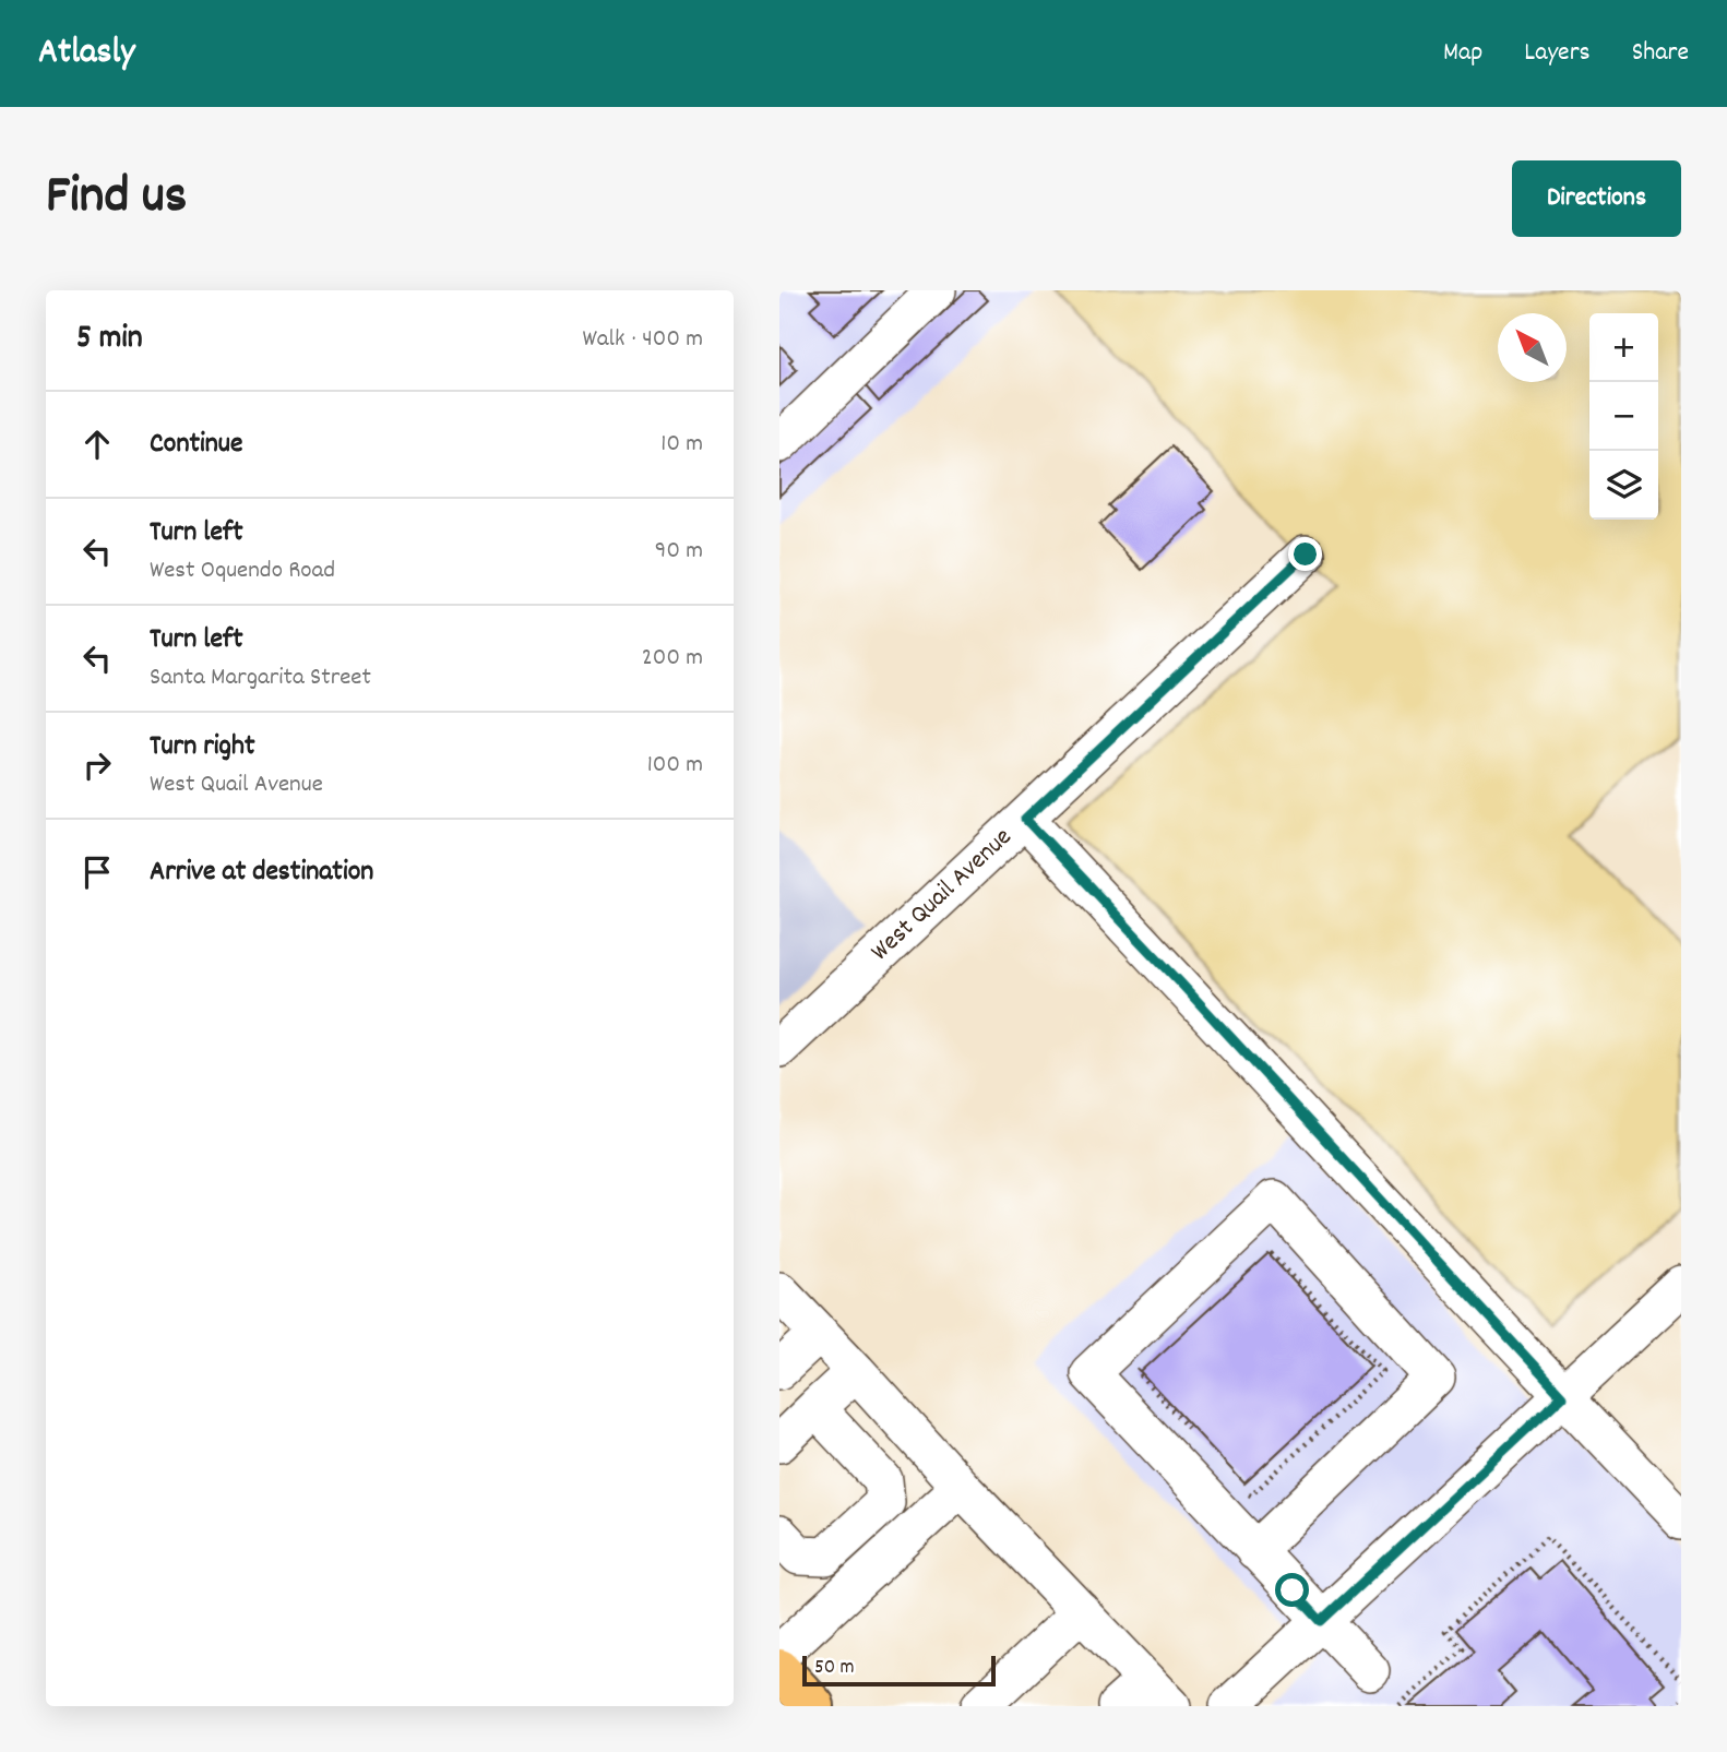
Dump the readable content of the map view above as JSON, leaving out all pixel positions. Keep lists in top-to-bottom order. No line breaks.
{"streets":{"street":["West Quail Avenue"]},"scale_bar":"50 m","north":"top left","page":{"header":"Atlasly","nav":["Map","Layers","Share"],"title":"Find us","buttons":"Directions","heading":["5 min","Walk · 400 m"],"map_buttons":["+","−"],"list":[["Continue","10 m"],["Turn left","West Oquendo Road","90 m"],["Turn left","Santa Margarita Street","200 m"],["Turn right","West Quail Avenue","100 m"],"Arrive at destination"],"scale":"50 m"}}
